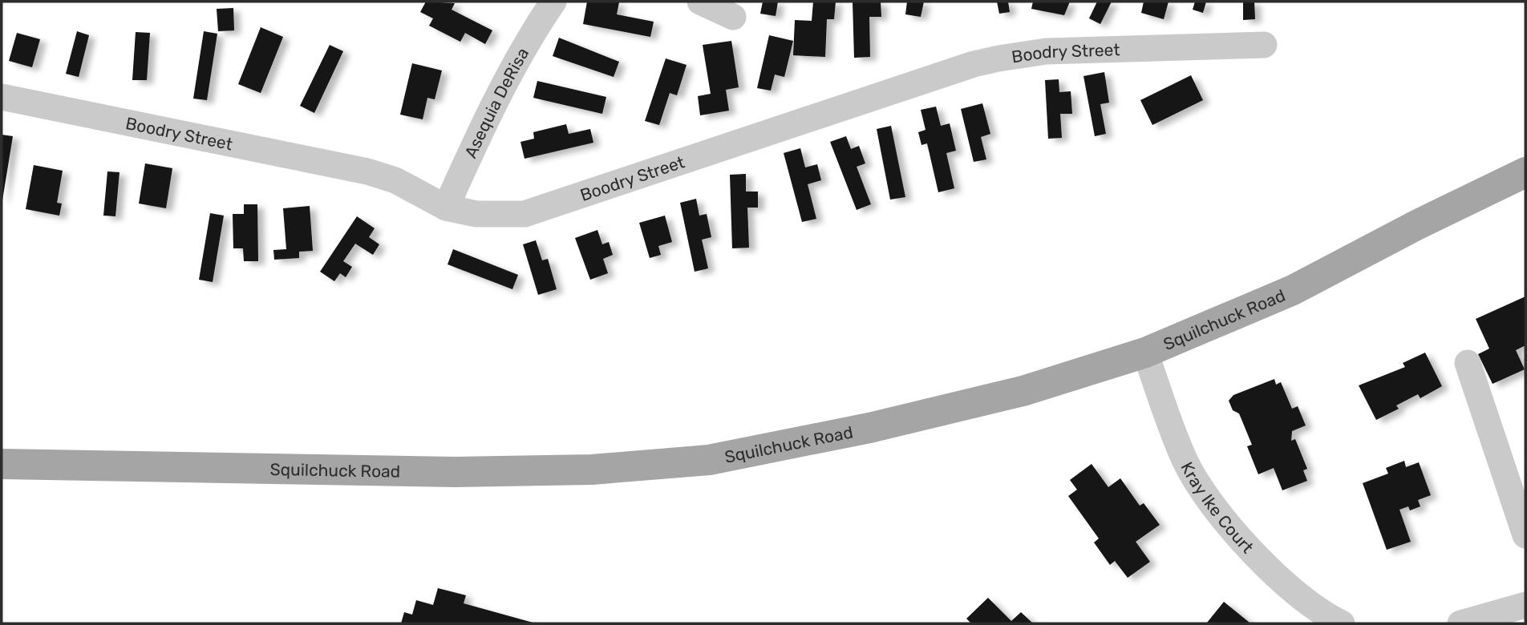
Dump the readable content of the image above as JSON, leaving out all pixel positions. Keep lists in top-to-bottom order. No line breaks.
{"streets":{"main road":["Squilchuck Road"],"street":["Boodry Street","Asequia DeRisa","Kray Ike Court"]},"crossings":[["Boodry Street","Asequia DeRisa"],["Squilchuck Road","Kray Ike Court"]]}
